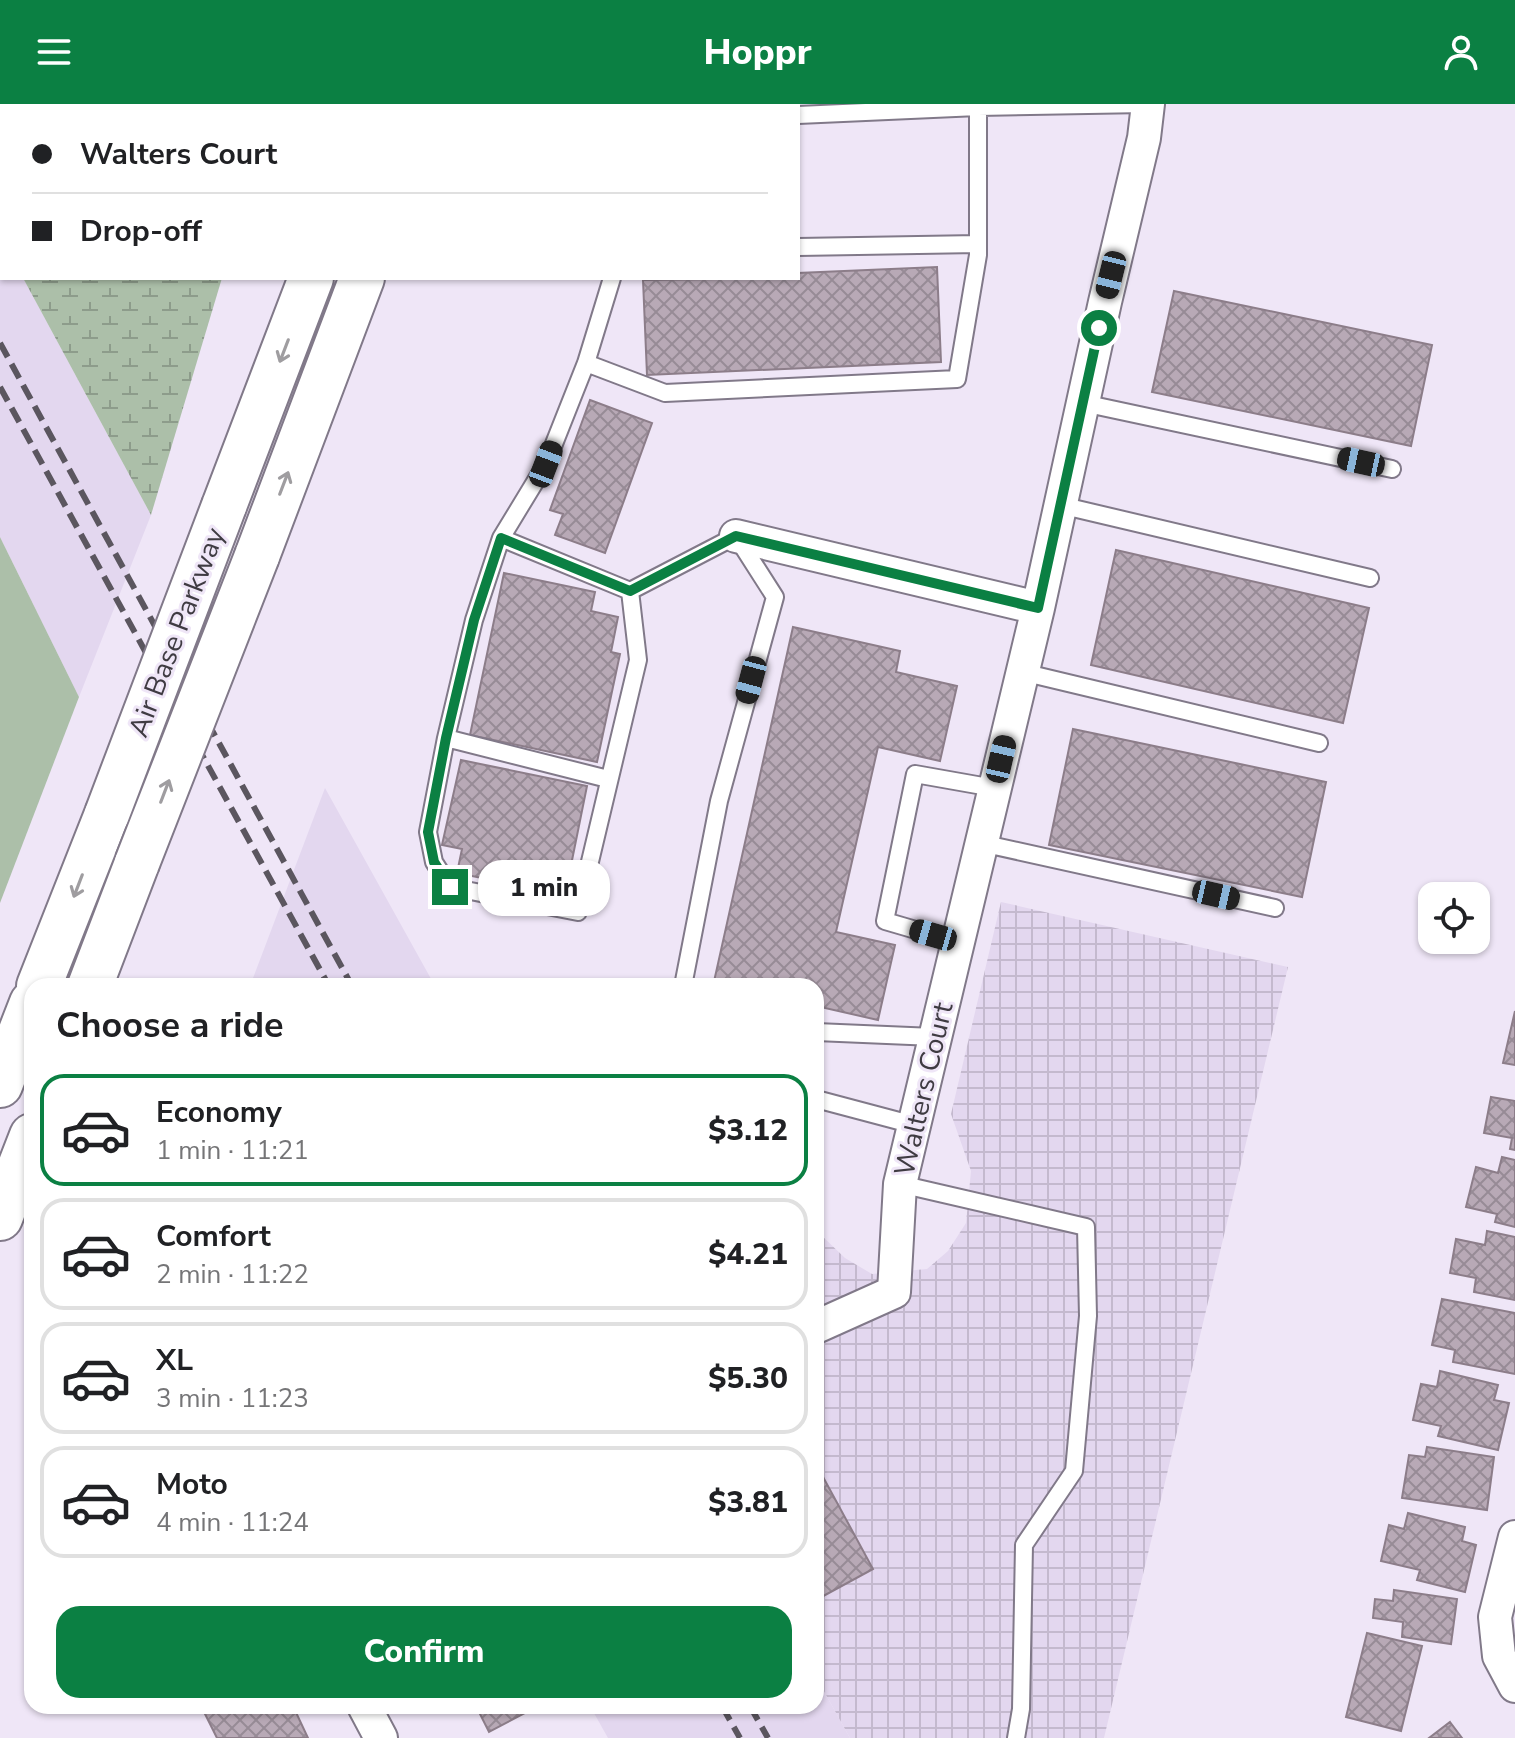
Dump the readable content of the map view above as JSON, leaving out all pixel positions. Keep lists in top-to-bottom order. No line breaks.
{"streets":{"main road":["Air Base Parkway"],"street":["Walters Court"]},"page":{"header":"Hoppr","banner":["Walters Court","Drop-off"],"bubble":"1 min","heading":"Choose a ride","list":[{"name":"Economy","note":"1 min · 11:21","value":"$3.12"},{"name":"Comfort","note":"2 min · 11:22","value":"$4.21"},{"name":"XL","note":"3 min · 11:23","value":"$5.30"},{"name":"Moto","note":"4 min · 11:24","value":"$3.81"}],"buttons":"Confirm"}}
